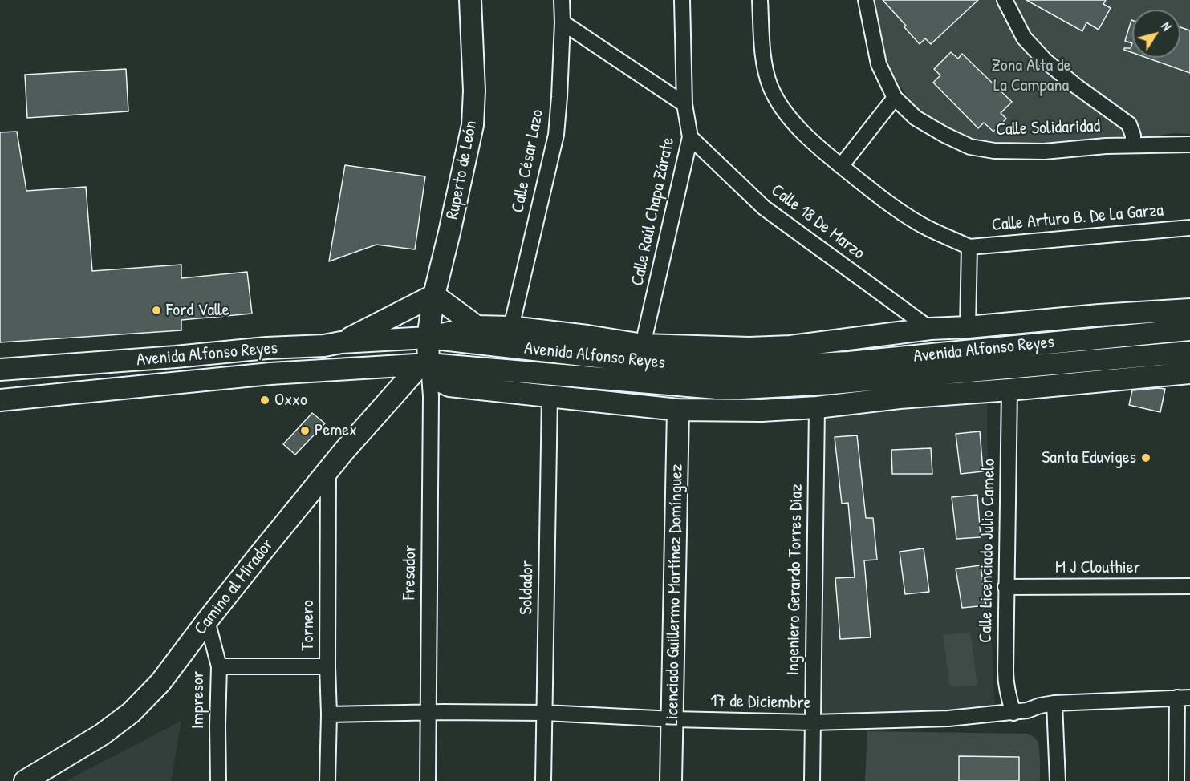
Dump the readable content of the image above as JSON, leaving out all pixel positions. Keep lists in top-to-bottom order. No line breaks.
{"streets":{"main road":["Ruperto de León","Avenida Alfonso Reyes","Camino al Mirador","Licenciado Guillermo Martínez Domínguez"],"street":["Calle Solidaridad","Calle César Lazo","Calle Raúl Chapa Zárate","Calle Arturo B. De La Garza","Calle 18 De Marzo","Calle Licenciado Julio Camelo","M J Clouthier","Fresador","Ingeniero Gerardo Torres Díaz","Soldador","Tornero","Impresor","17 de Diciembre"]},"crossings":[["Ruperto de León","Avenida Alfonso Reyes"],["Ruperto de León","Fresador"],["Ruperto de León","Camino al Mirador"],["Calle Raúl Chapa Zárate","Calle 18 De Marzo"],["Avenida Alfonso Reyes","Fresador"],["Avenida Alfonso Reyes","Camino al Mirador"],["Calle Licenciado Julio Camelo","M J Clouthier"],["Calle Licenciado Julio Camelo","17 de Diciembre"],["Fresador","Camino al Mirador"],["Fresador","17 de Diciembre"],["Ingeniero Gerardo Torres Díaz","17 de Diciembre"],["Camino al Mirador","Tornero"],["Camino al Mirador","Impresor"],["Soldador","17 de Diciembre"],["Licenciado Guillermo Martínez Domínguez","17 de Diciembre"],["Tornero","17 de Diciembre"]],"parks":["Zona Alta de La Campana"],"places":["Ford Valle","Oxxo","Pemex","Santa Eduviges"],"north":"top right"}
